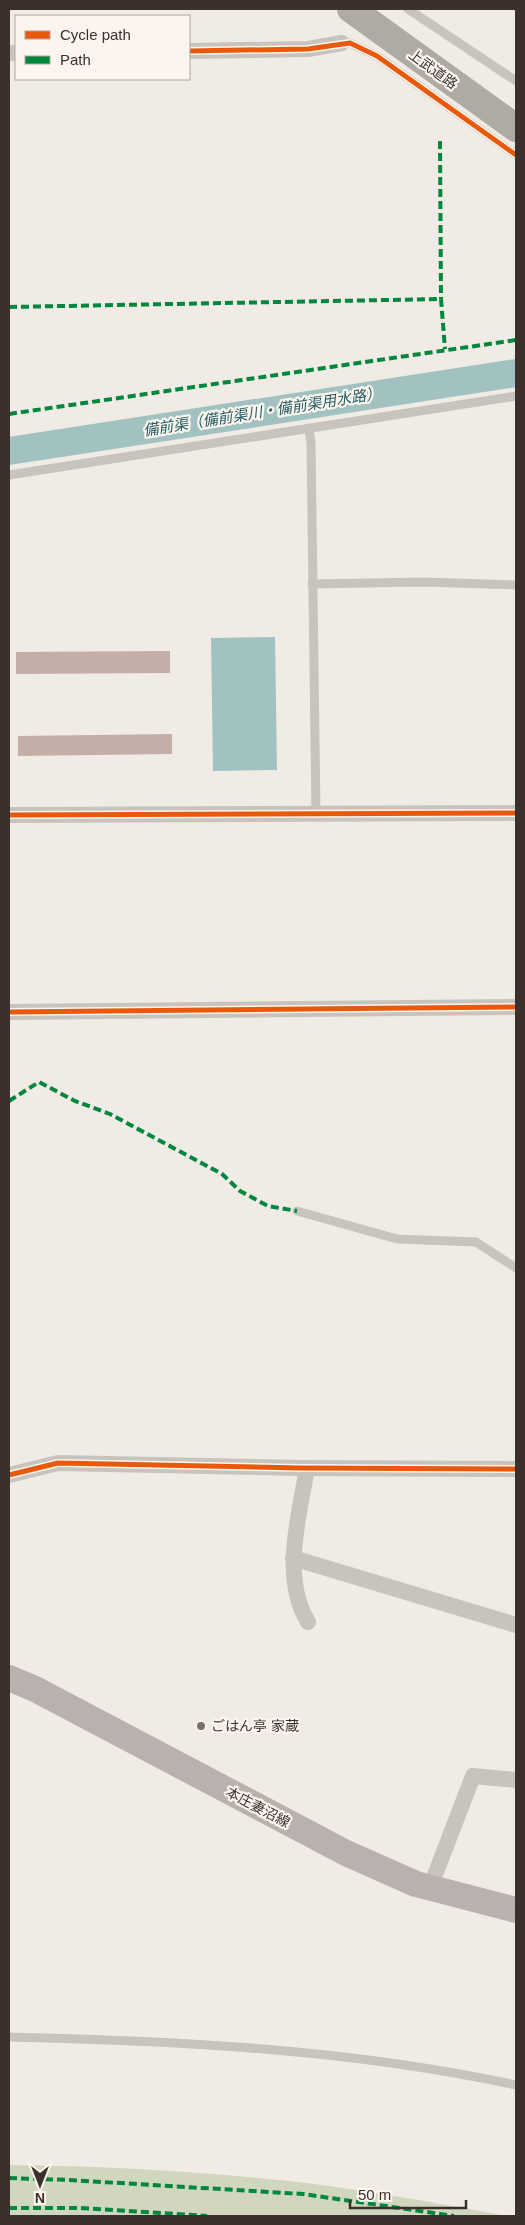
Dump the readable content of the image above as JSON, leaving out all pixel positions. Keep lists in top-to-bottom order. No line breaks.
{"streets":{"highway":["上武道路"],"main road":["本庄妻沼線"]},"water":["備前渠（備前渠川・備前渠用水路）"],"places":["ごはん亭 家蔵"],"legend":["Cycle path","Path"],"scale_bar":"50 m","north":"bottom"}
